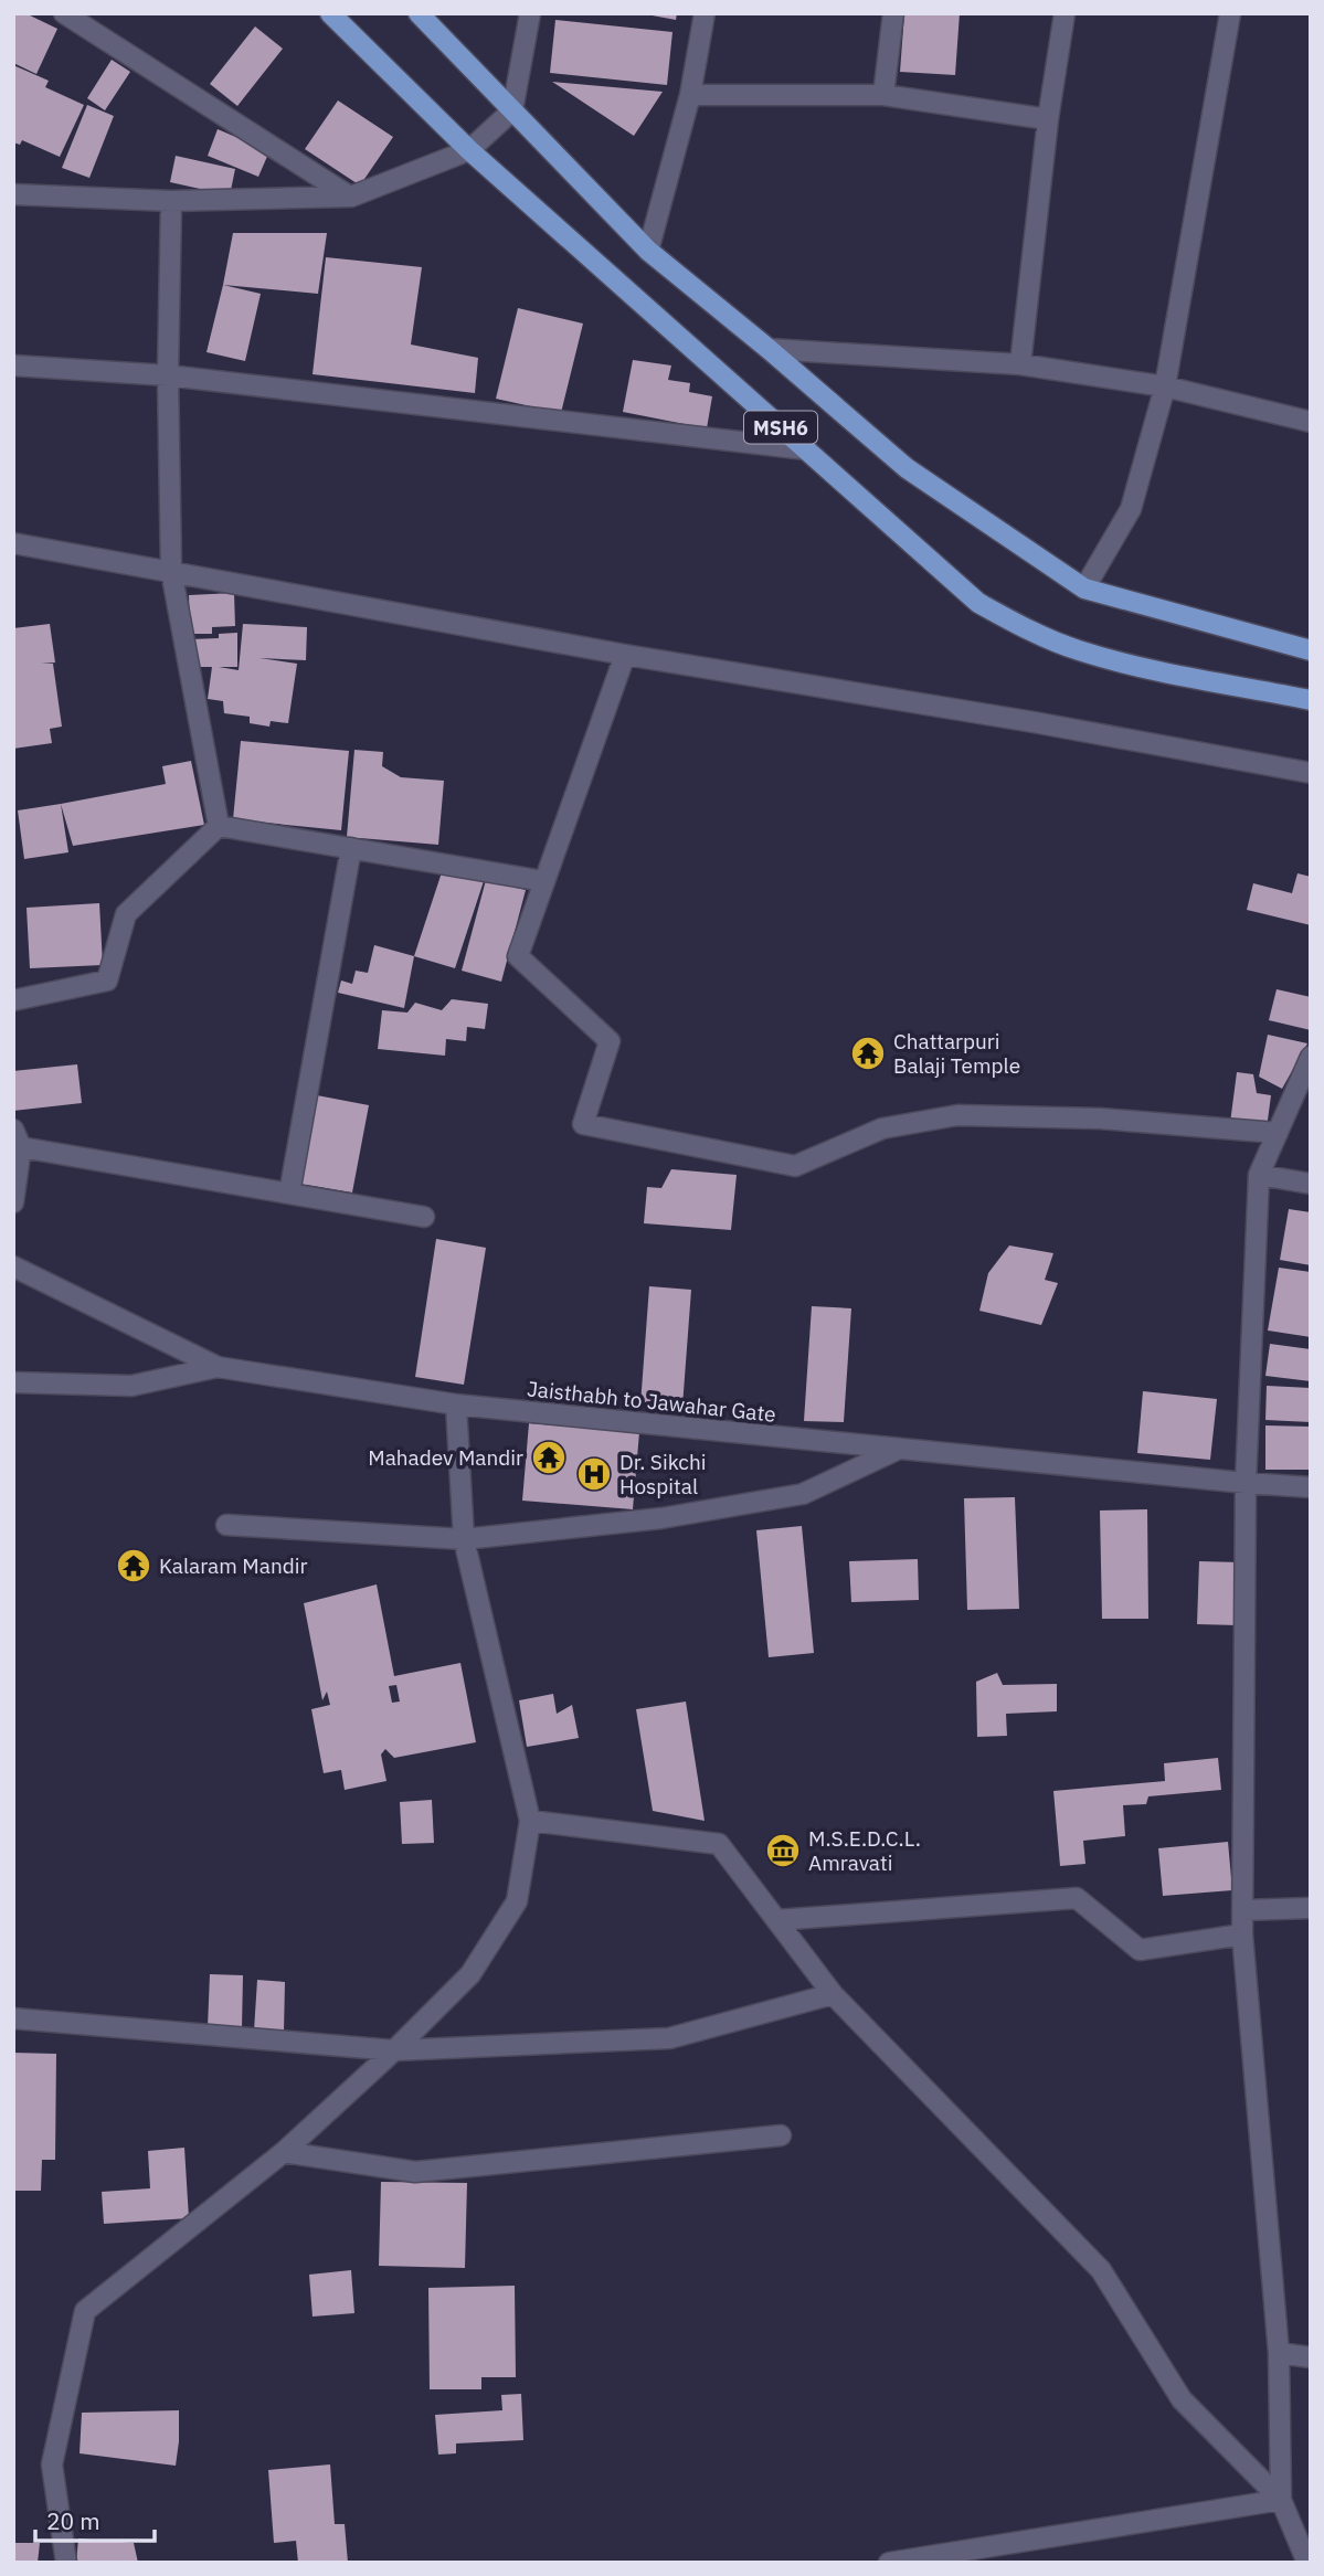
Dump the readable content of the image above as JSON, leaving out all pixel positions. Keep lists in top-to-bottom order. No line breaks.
{"streets":{"main road":["MSH6"],"street":["Jaisthabh to Jawahar Gate"]},"places":{"temple":["Chattarpuri Balaji Temple","Mahadev Mandir","Kalaram Mandir"],"hospital":["Dr. Sikchi Hospital"],"museum":["M.S.E.D.C.L. Amravati"]},"scale_bar":"20 m"}
